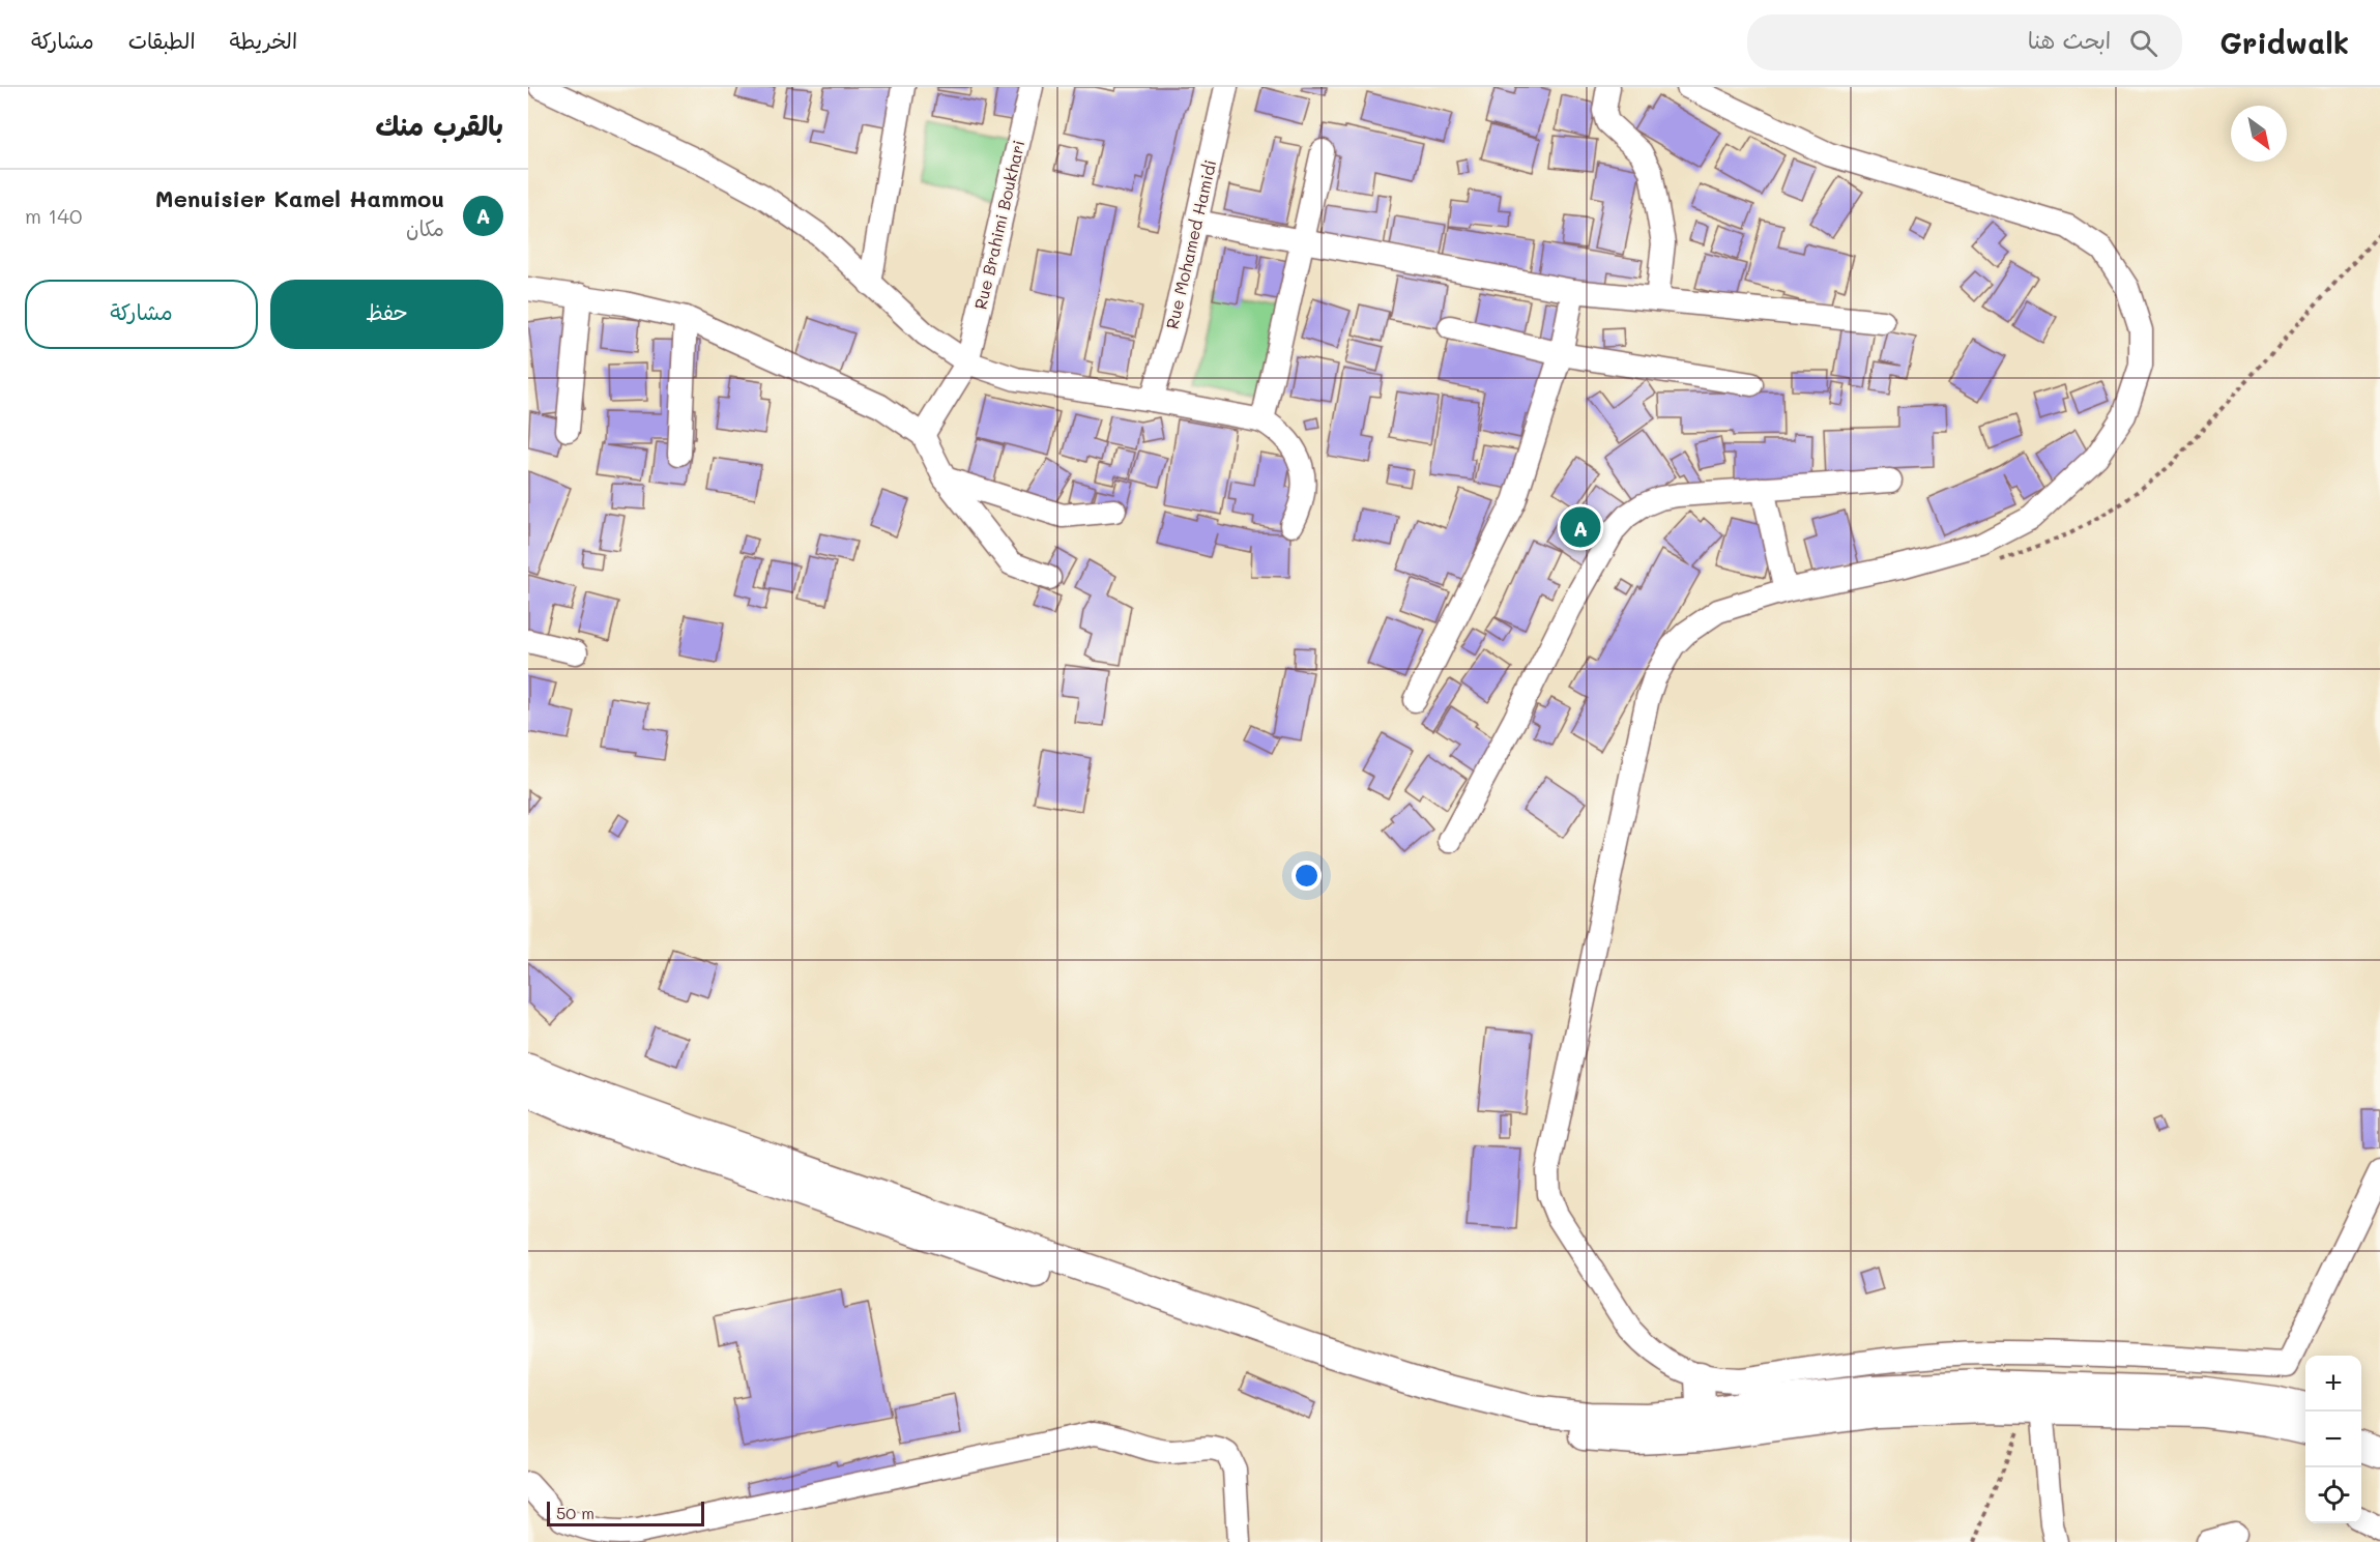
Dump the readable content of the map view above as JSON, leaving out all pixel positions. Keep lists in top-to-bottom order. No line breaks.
{"streets":{"street":["Rue Brahimi Boukhari","Rue Mohamed Hamidi"]},"scale_bar":"50 m","north":"bottom right","page":{"header":"Gridwalk","search":"ابحث هنا","nav":["الخريطة","الطبقات","مشاركة"],"heading":"بالقرب منك","list":[{"mark":"A","name":"Menuisier Kamel Hammou","note":"مكان","value":"140 m"}],"buttons":["حفظ","مشاركة"],"pins":"A","map_buttons":["+","−"],"scale":"50 m"}}
